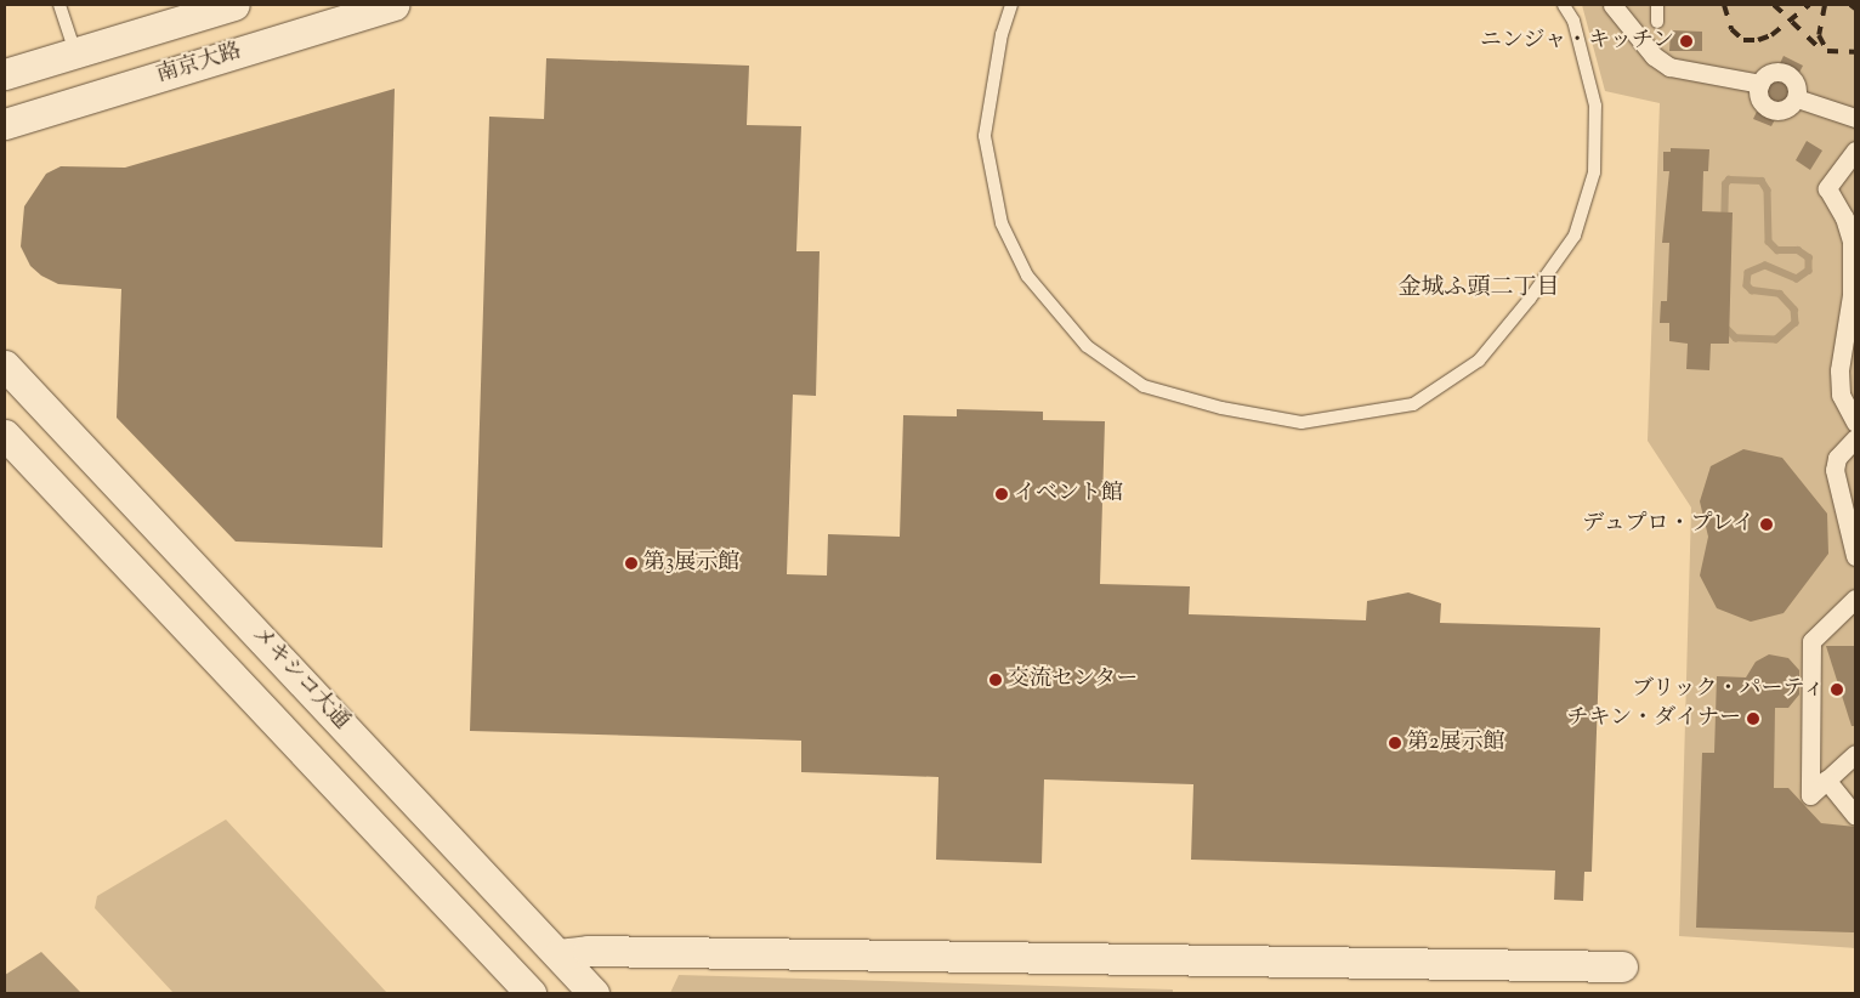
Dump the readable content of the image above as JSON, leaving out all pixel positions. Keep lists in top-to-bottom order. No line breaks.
{"streets":{"street":["南京大路","メキシコ大通"]},"districts":["金城ふ頭二丁目"],"places":["ニンジャ・キッチン","イベント館","デュプロ・プレイ","第3展示館","交流センター","ブリック・パーティ","チキン・ダイナー","第2展示館"]}
